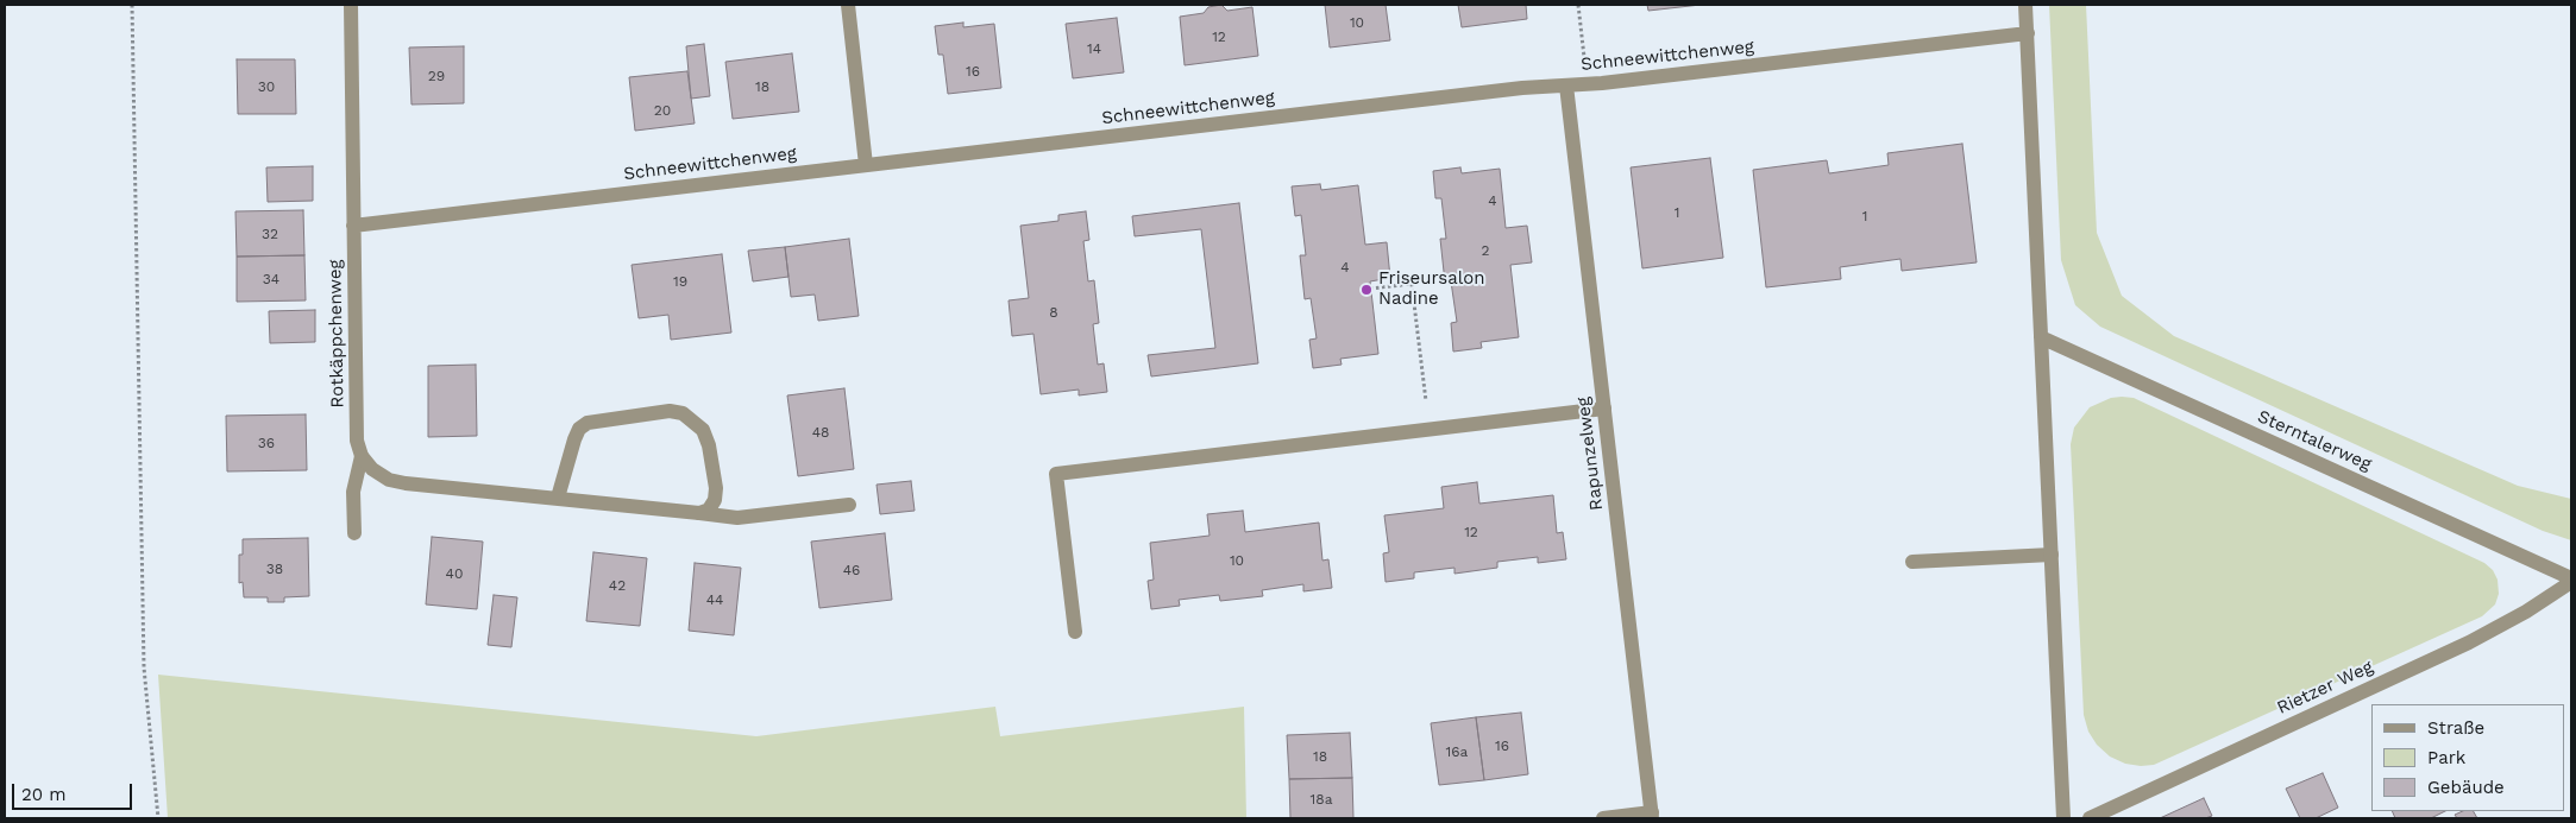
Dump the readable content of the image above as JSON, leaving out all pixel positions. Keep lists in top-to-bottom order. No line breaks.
{"streets":{"street":["Schneewittchenweg","Rotkäppchenweg","Sterntalerweg","Rapunzelweg","Rietzer Weg"]},"crossings":[["Schneewittchenweg","Rotkäppchenweg"],["Schneewittchenweg","Rapunzelweg"],["Sterntalerweg","Rietzer Weg"]],"places":["Friseursalon Nadine"],"house_numbers":["10","12","14","16","29","30","18","20","4","1","1","32","2","4","34","19","8","48","36","12","10","38","46","40","42","44","16","16a","18","18a"],"legend":["Straße","Park","Gebäude"],"scale_bar":"20 m"}
